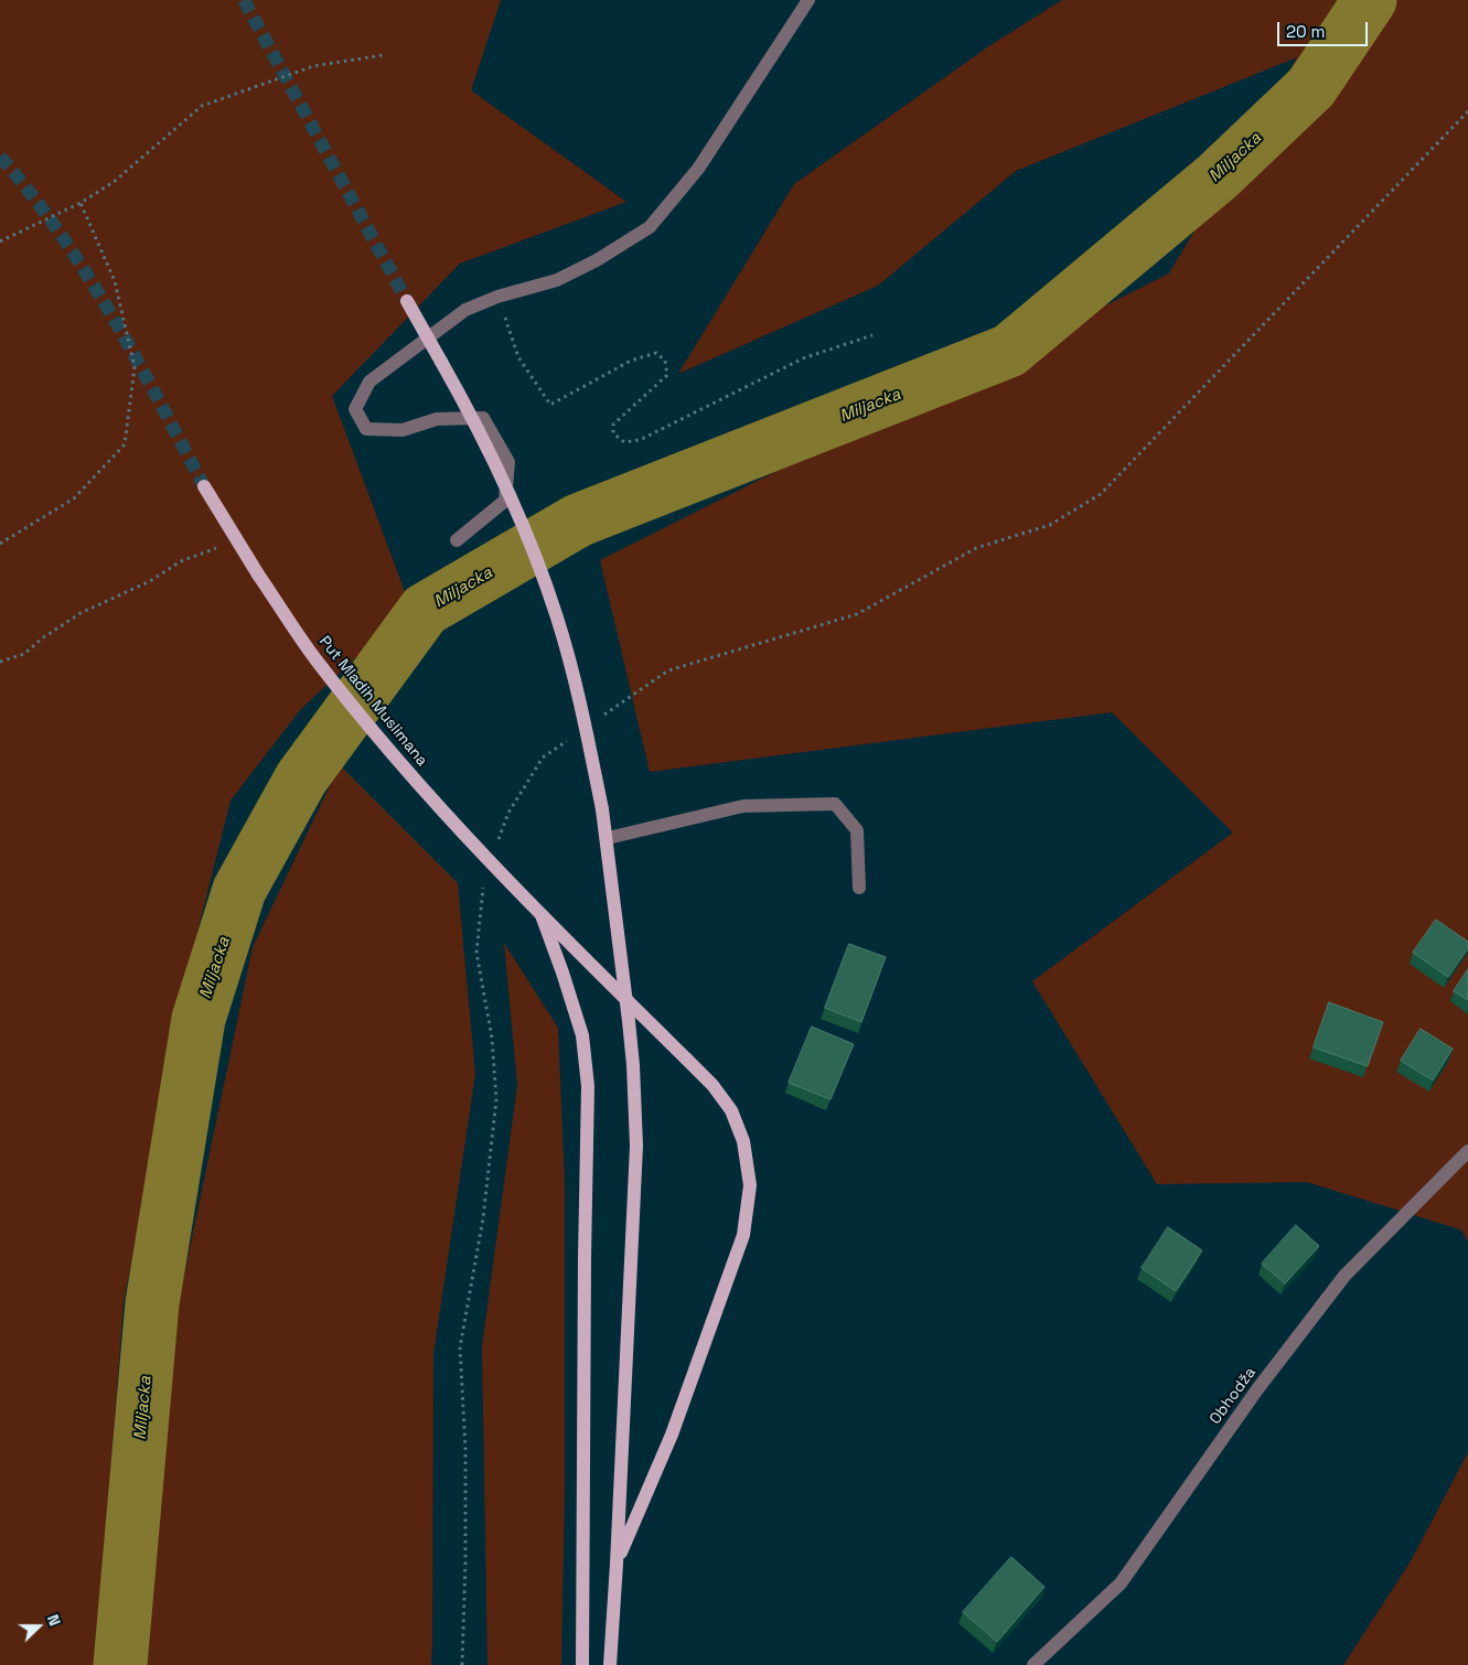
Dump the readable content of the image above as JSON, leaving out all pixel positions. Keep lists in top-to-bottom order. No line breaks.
{"streets":{"main road":["Put Mladih Muslimana"],"street":["Obhodža"]},"water":["Miljacka"],"scale_bar":"20 m","north":"right"}
